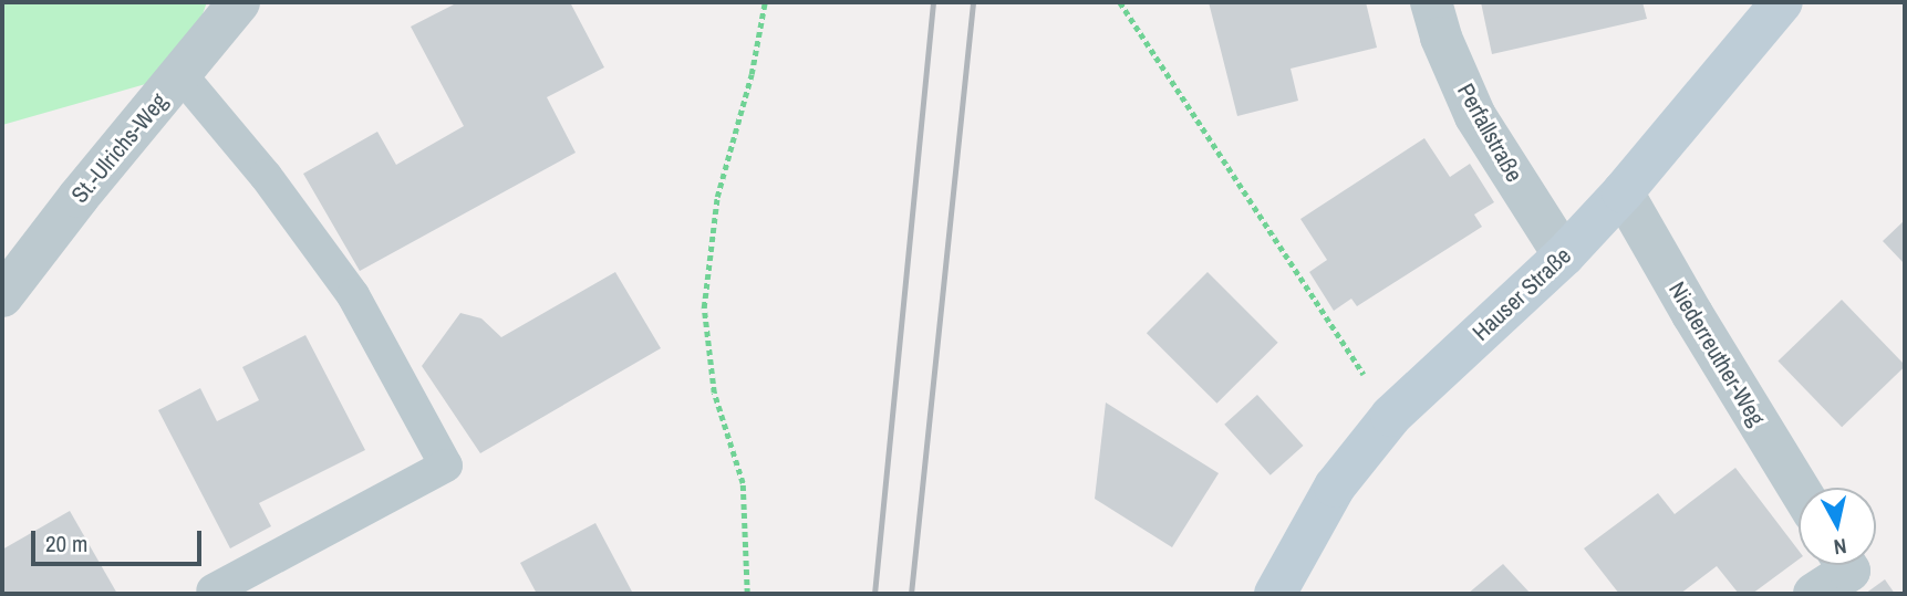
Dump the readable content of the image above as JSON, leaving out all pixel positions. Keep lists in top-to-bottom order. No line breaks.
{"streets":{"street":["Perfallstraße","St.-Ulrichs-Weg","Hauser Straße","Niederreuther-Weg"]},"crossings":[["Perfallstraße","Hauser Straße"],["Hauser Straße","Niederreuther-Weg"]],"scale_bar":"20 m","north":"bottom"}
